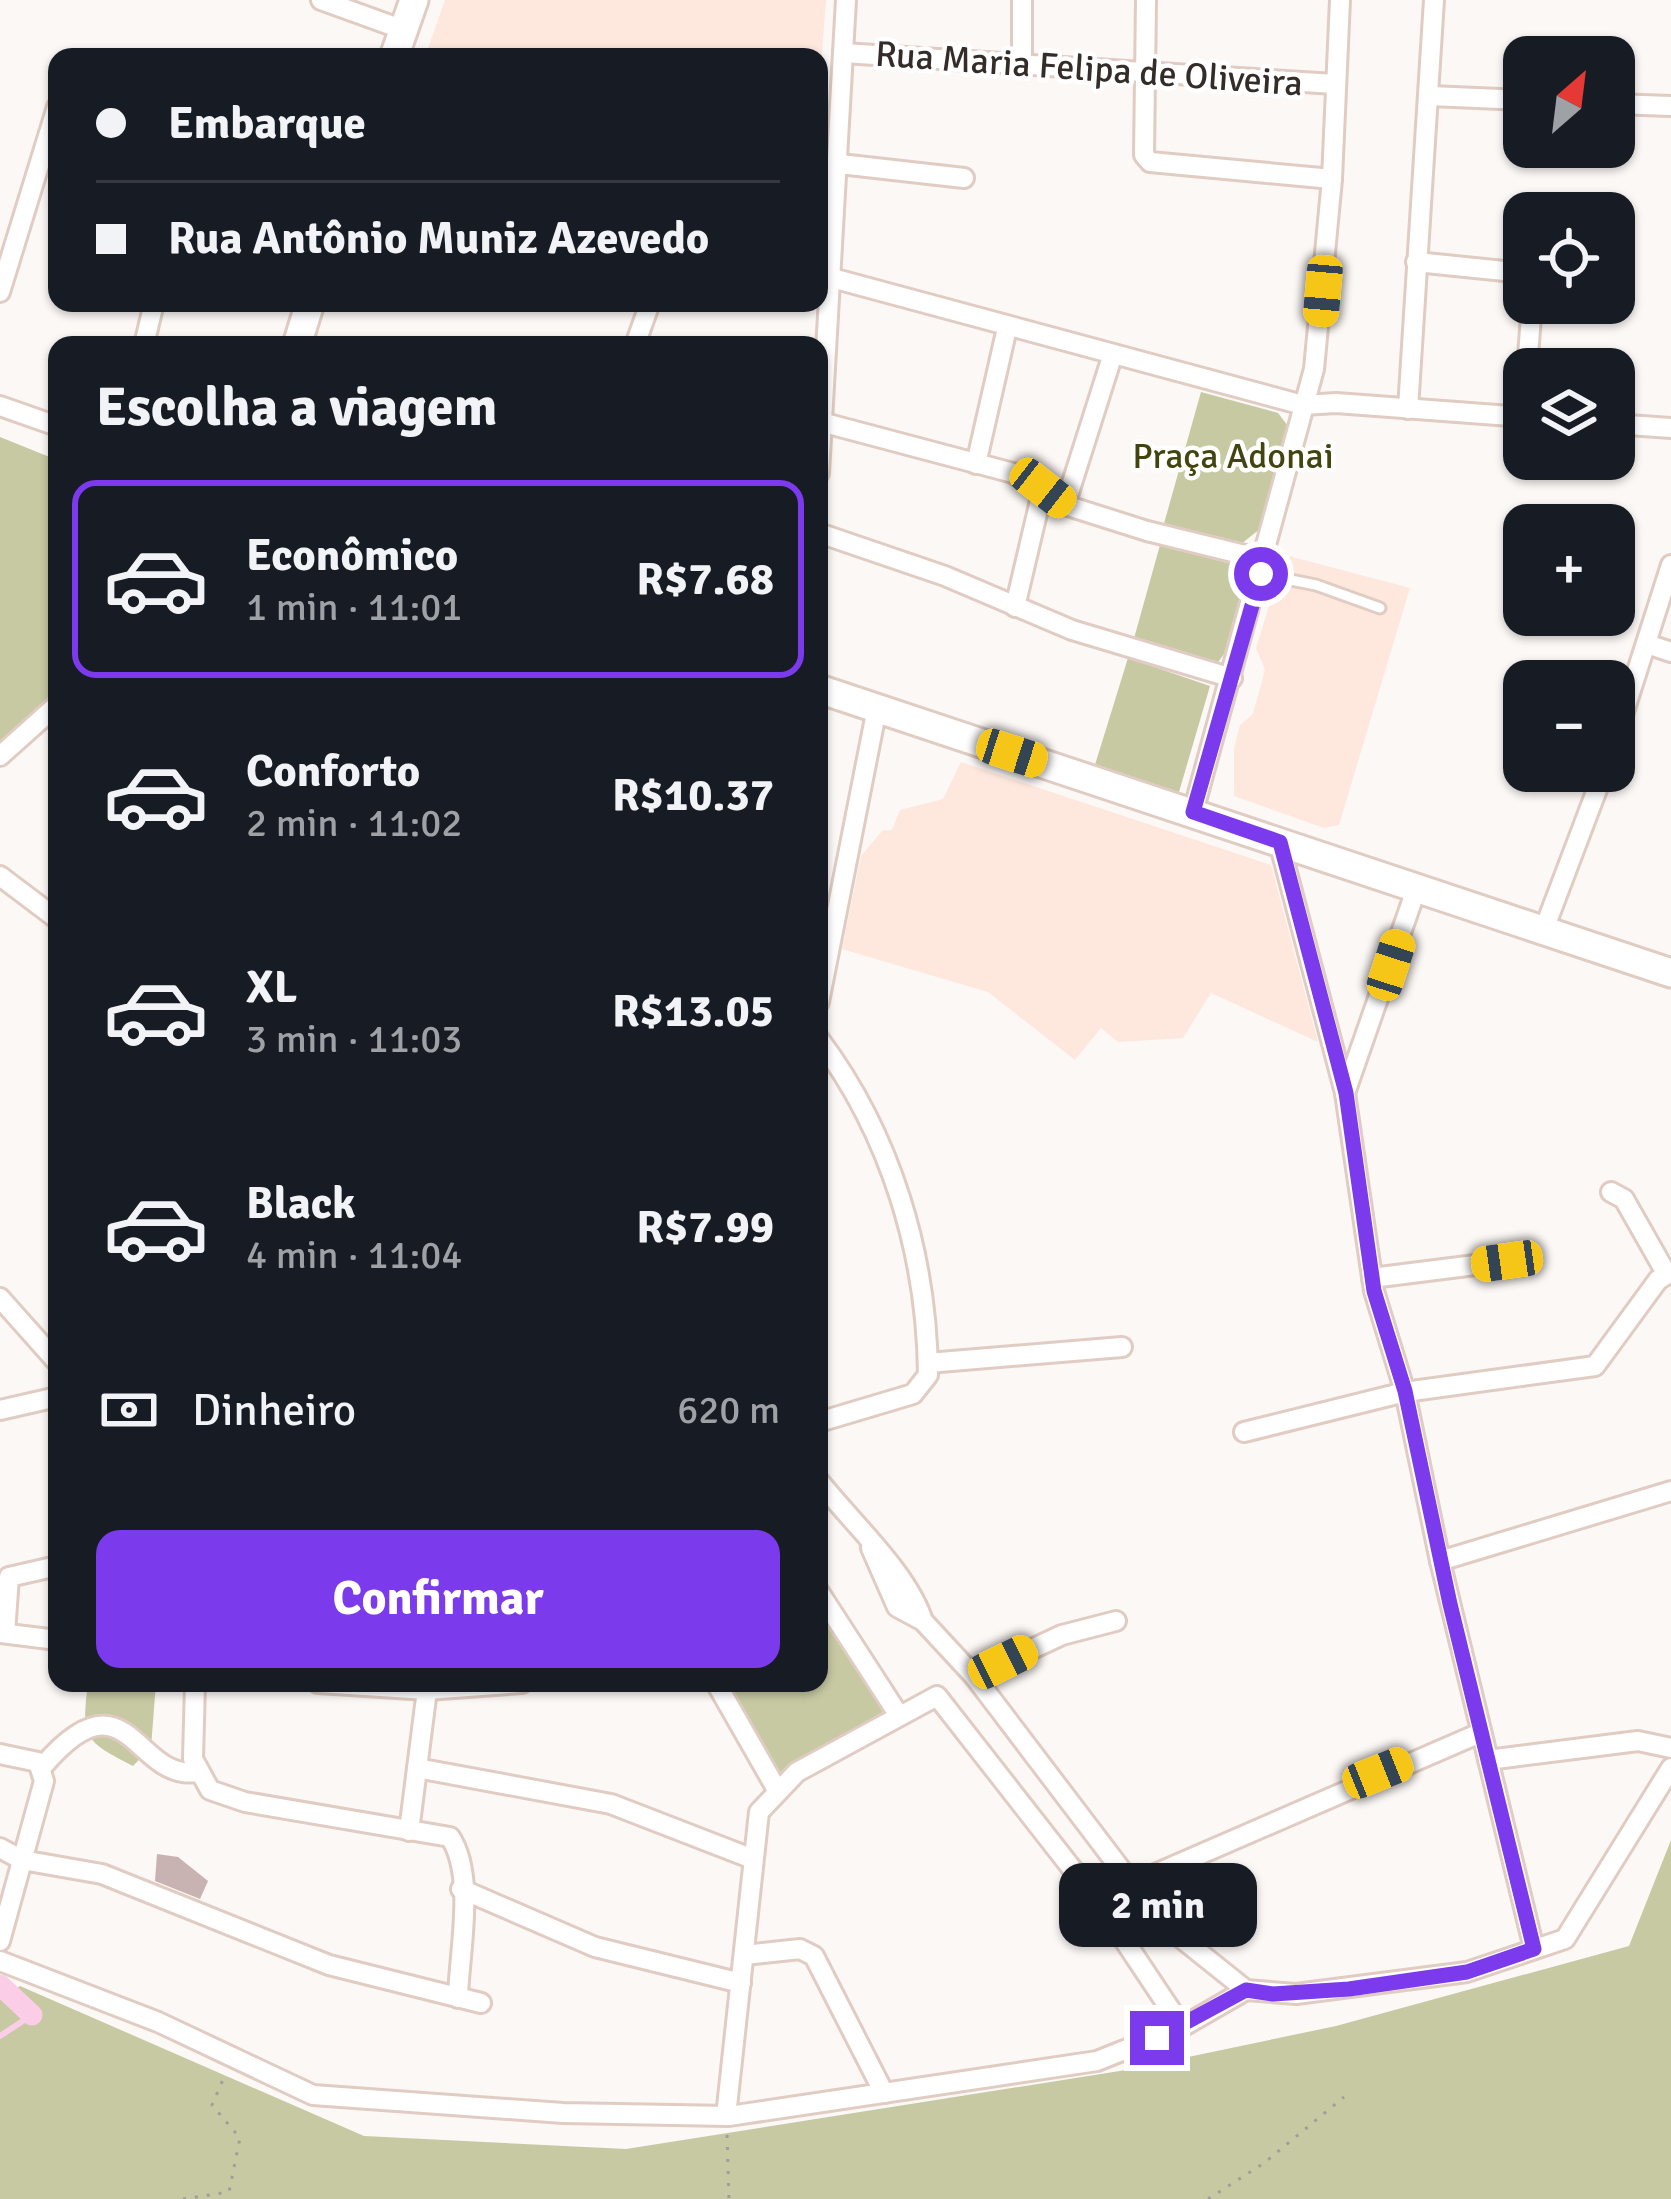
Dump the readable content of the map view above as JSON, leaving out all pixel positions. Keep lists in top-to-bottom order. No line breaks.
{"streets":{"street":["Rua Maria Felipa de Oliveira"]},"parks":["Praça Adonai"],"north":"top right","page":{"map_buttons":["+","−"],"banner":["Embarque","Rua Antônio Muniz Azevedo"],"heading":"Escolha a viagem","list":[{"name":"Econômico","note":"1 min · 11:01","value":"R$7.68"},{"name":"Conforto","note":"2 min · 11:02","value":"R$10.37"},{"name":"XL","note":"3 min · 11:03","value":"R$13.05"},{"name":"Black","note":"4 min · 11:04","value":"R$7.99"}],"pay":["Dinheiro","620 m"],"buttons":"Confirmar","bubble":"2 min"}}
